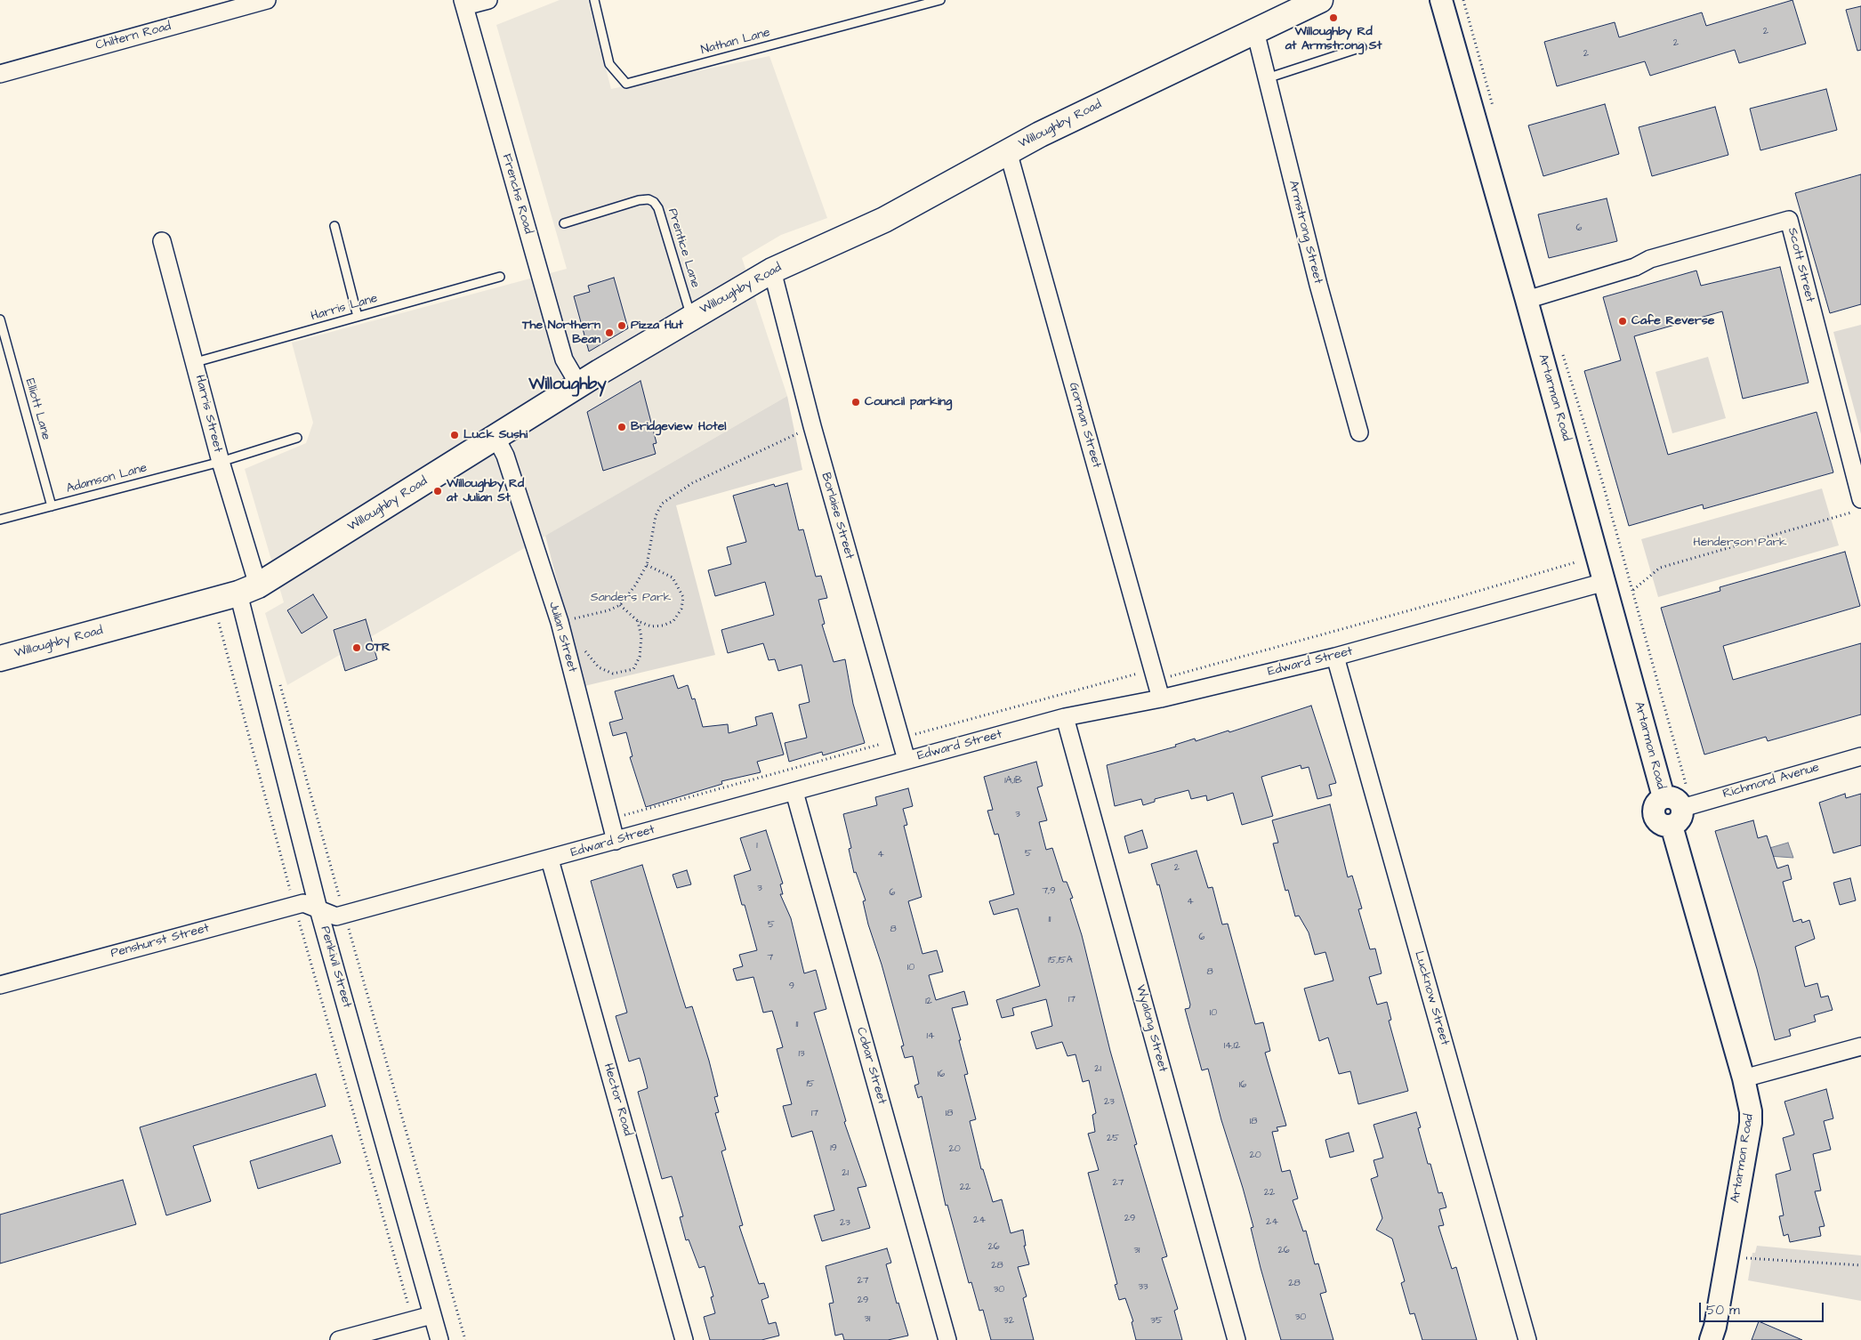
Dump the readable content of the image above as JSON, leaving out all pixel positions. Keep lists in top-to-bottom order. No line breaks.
{"streets":{"main road":["Willoughby Road"],"street":["Chiltern Road","Frenchs Road","Armstrong Street","Scott Street","Artarmon Road","Harris Street","Gorman Street","Borlaise Street","Julian Street","Edward Street","Richmond Avenue","Penshurst Street","Penkivil Street","Lucknow Street","Wyalong Street","Cobar Street","Hector Road"],"lane":["Nathan Lane","Prentice Lane","Harris Lane","Elliott Lane","Adamson Lane"]},"crossings":[["Willoughby Road","Frenchs Road"],["Willoughby Road","Armstrong Street"],["Willoughby Road","Prentice Lane"],["Willoughby Road","Harris Street"],["Willoughby Road","Gorman Street"],["Willoughby Road","Borlaise Street"],["Willoughby Road","Julian Street"],["Willoughby Road","Penkivil Street"],["Scott Street","Artarmon Road"],["Harris Lane","Harris Street"],["Artarmon Road","Edward Street"],["Artarmon Road","Richmond Avenue"],["Elliott Lane","Adamson Lane"],["Harris Street","Adamson Lane"],["Harris Street","Penkivil Street"],["Gorman Street","Edward Street"],["Borlaise Street","Edward Street"],["Julian Street","Edward Street"],["Edward Street","Penshurst Street"],["Edward Street","Penkivil Street"],["Edward Street","Lucknow Street"],["Edward Street","Wyalong Street"],["Edward Street","Cobar Street"],["Edward Street","Hector Road"],["Penshurst Street","Penkivil Street"]],"districts":["Willoughby"],"parks":["Henderson Park","Sanders Park"],"places":["Willoughby Rd at Armstrong St","Cafe Reverse","Pizza Hut","The Northern Bean","Council parking","Bridgeview Hotel","Luck Sushi","Willoughby Rd at Julian St","OTR"],"house_numbers":["2","2","2","6","1A,1B","3","1","5","4","2","3","7,9","6","4","11","5","8","6","7","15,15A","10","8","9","17","12","10","11","14","14,12","13","21","16","15","16","23","17","18","18","25","19","20","20","21","27","22","22","29","24","24","23","26","31","26","28","27","28","33","30","29","30","31","32","35"],"scale_bar":"50 m"}
